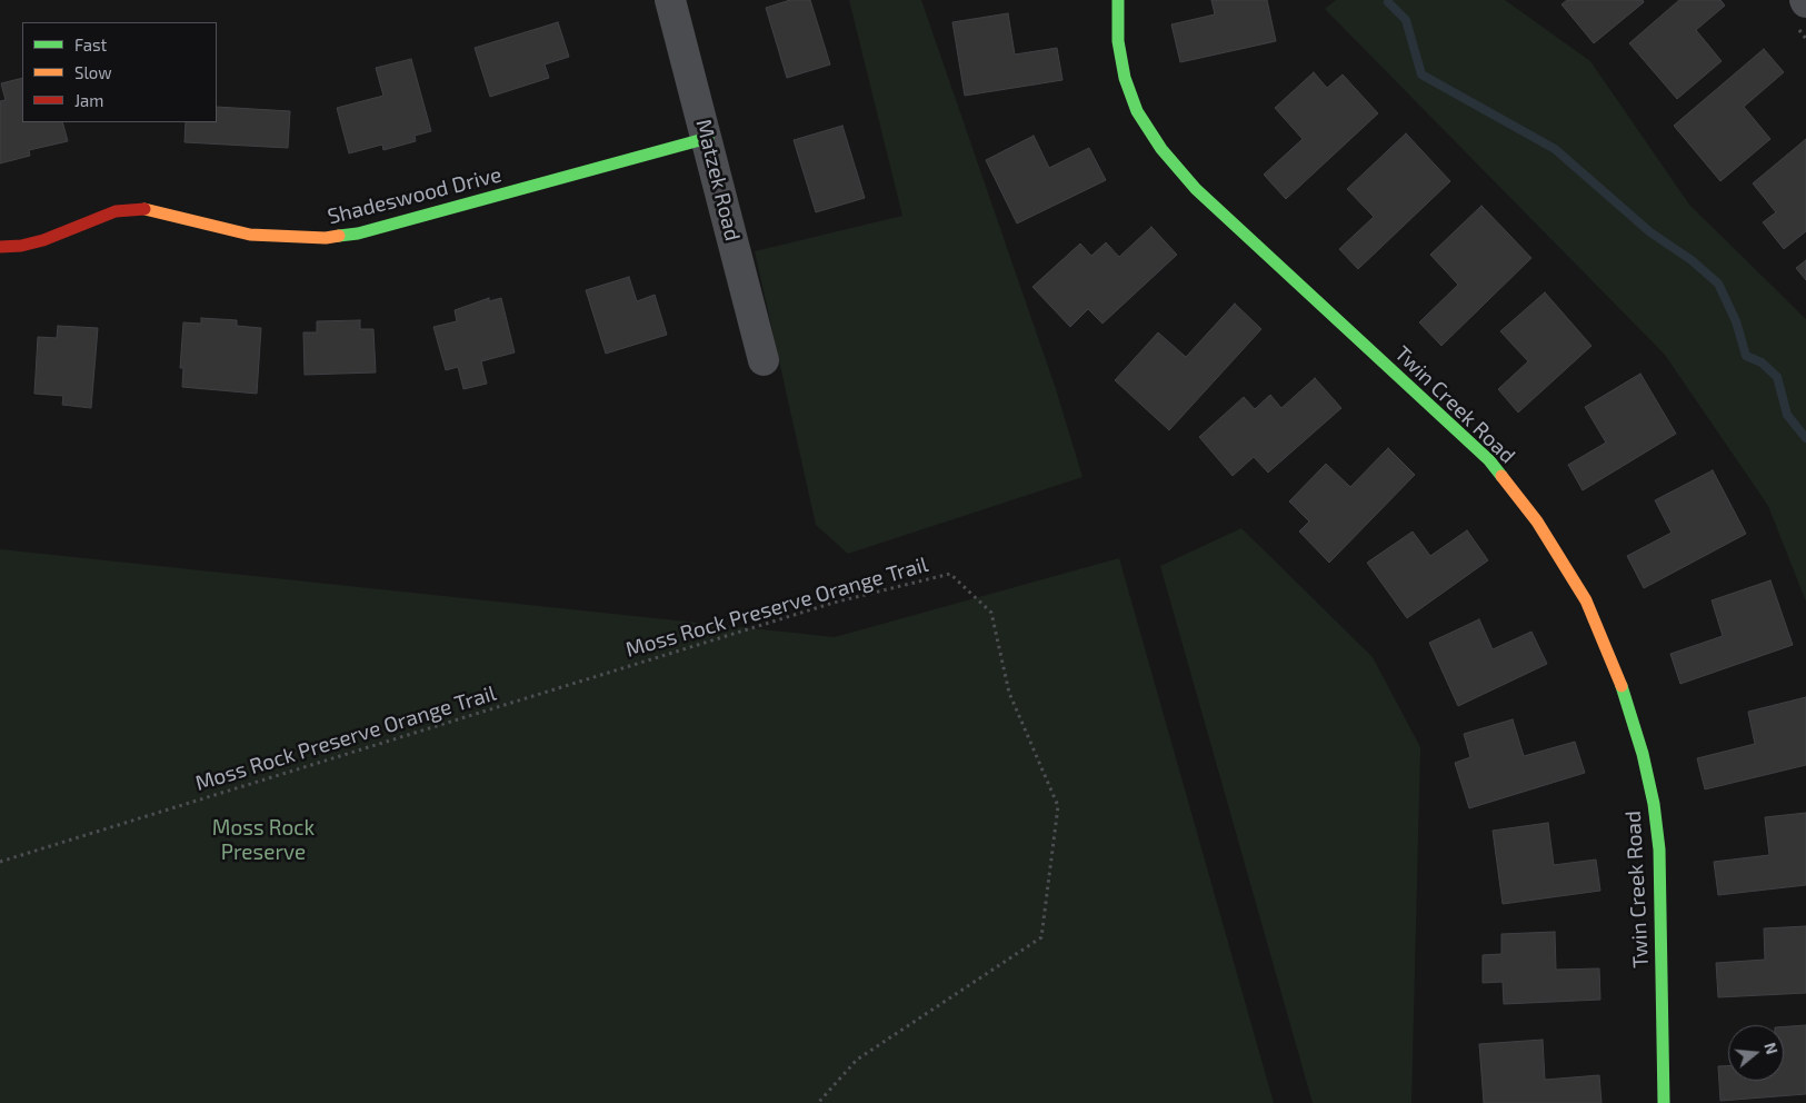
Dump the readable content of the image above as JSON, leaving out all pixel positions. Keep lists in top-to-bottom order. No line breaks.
{"streets":{"street":["Matzek Road","Shadeswood Drive","Twin Creek Road"],"path":["Moss Rock Preserve Orange Trail"]},"crossings":[["Matzek Road","Shadeswood Drive"]],"parks":["Moss Rock Preserve"],"legend":["Fast","Slow","Jam"],"north":"right"}
